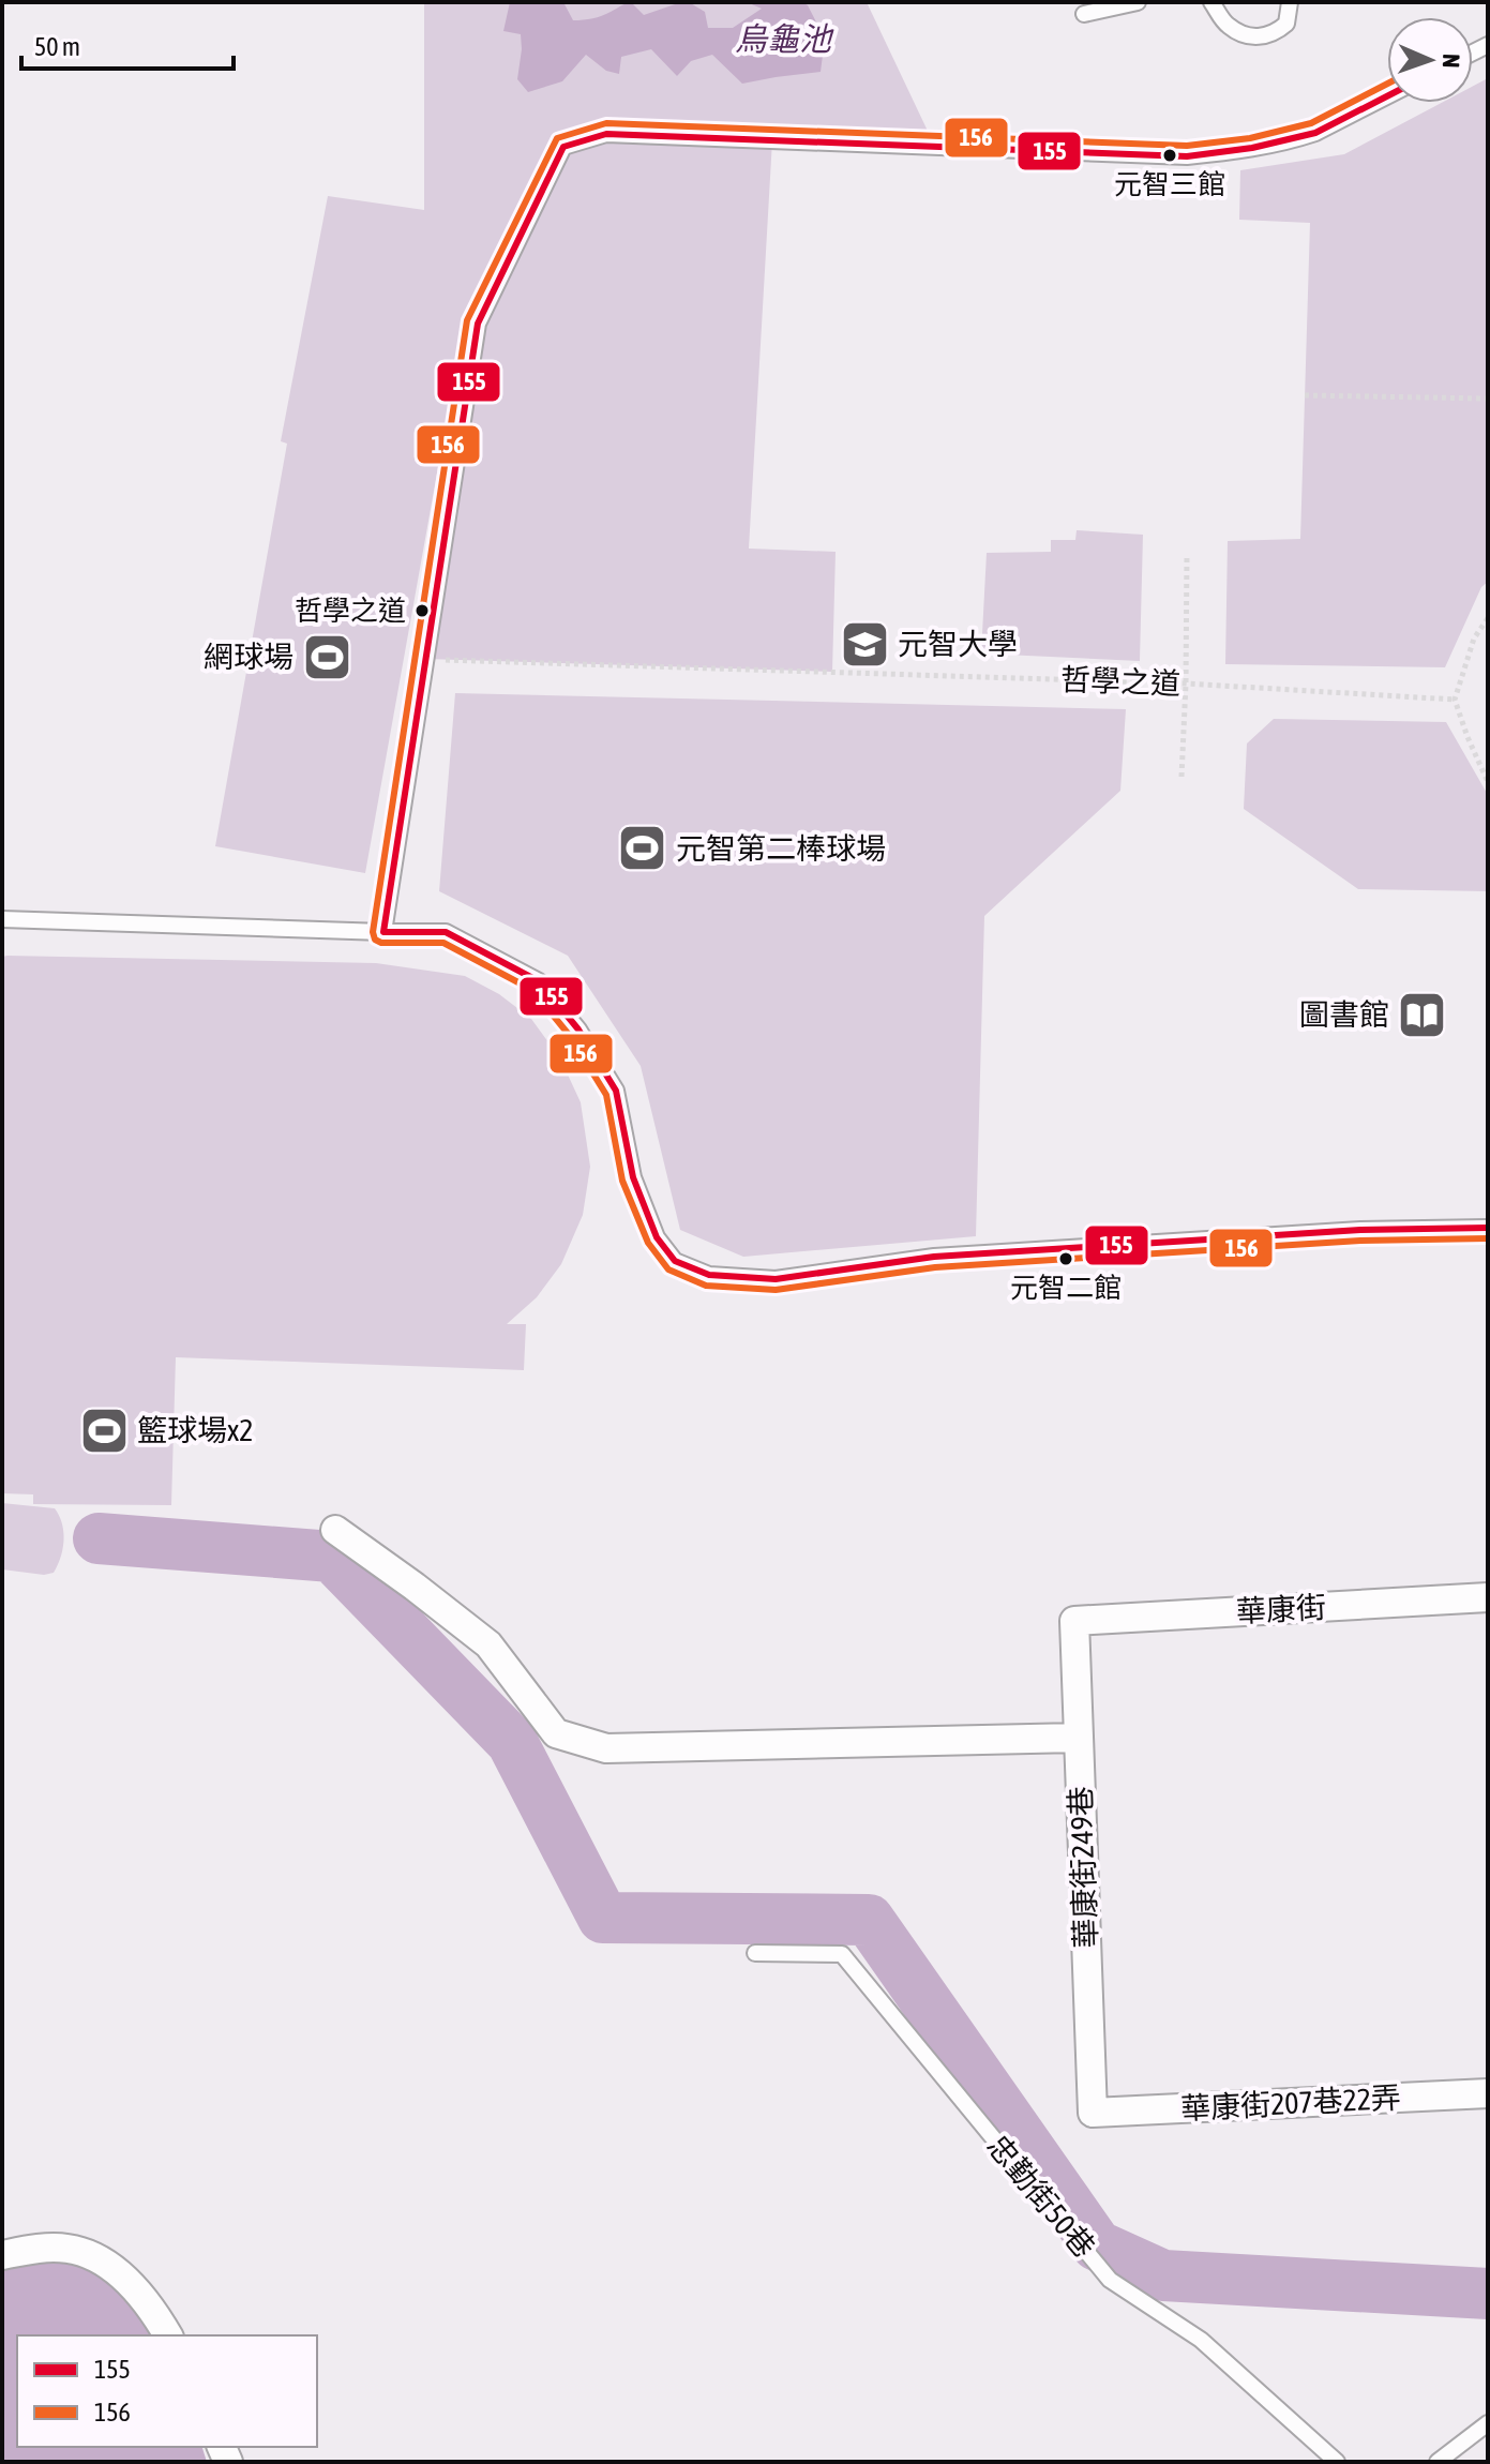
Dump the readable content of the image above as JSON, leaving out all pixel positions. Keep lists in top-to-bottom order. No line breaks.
{"streets":{"street":["華康街","華康街249巷","華康街207巷22弄"],"lane":["忠勤街50巷"],"path":["哲學之道"]},"crossings":[["華康街","華康街249巷"],["華康街249巷","華康街207巷22弄"]],"water":["烏龜池"],"places":{"other":["元智三館","哲學之道","元智二館"],"school or university":["元智大學"],"sports":["網球場","元智第二棒球場","籃球場x2"],"library":["圖書館"]},"lines":["transit line 156","transit line 155"],"legend":["155","156"],"scale_bar":"50 m","north":"right"}
